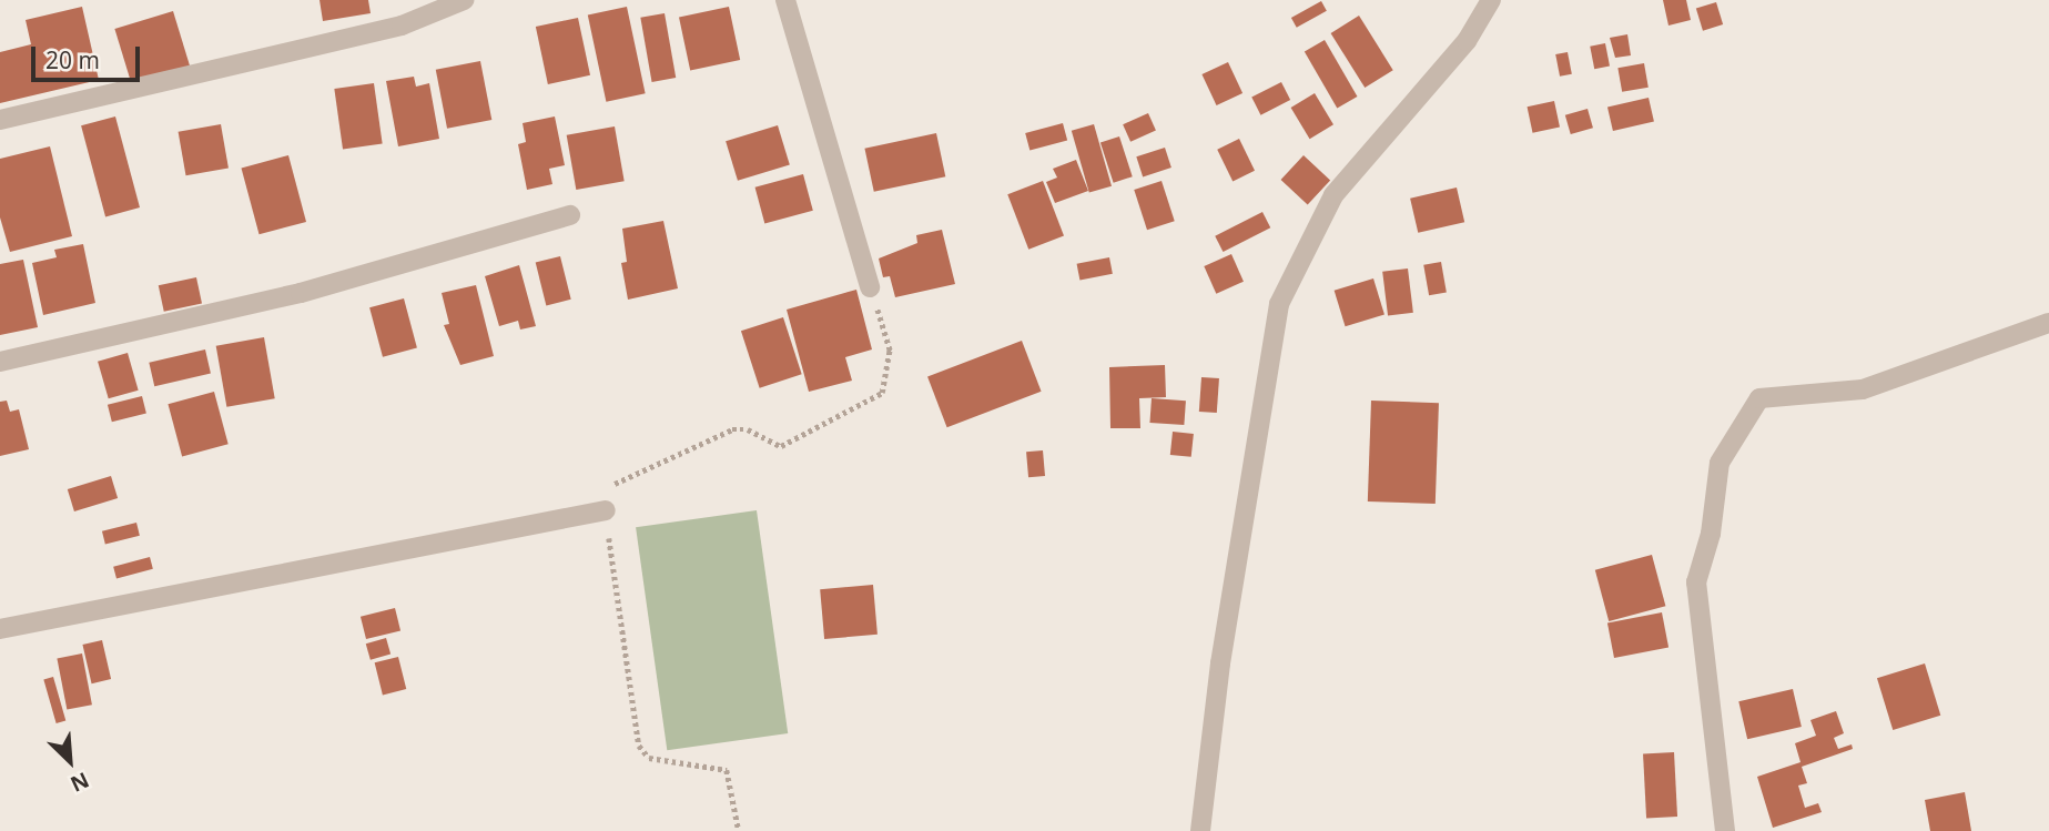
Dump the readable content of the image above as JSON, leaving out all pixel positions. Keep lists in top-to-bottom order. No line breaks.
{"scale_bar":"20 m","north":"bottom right"}
